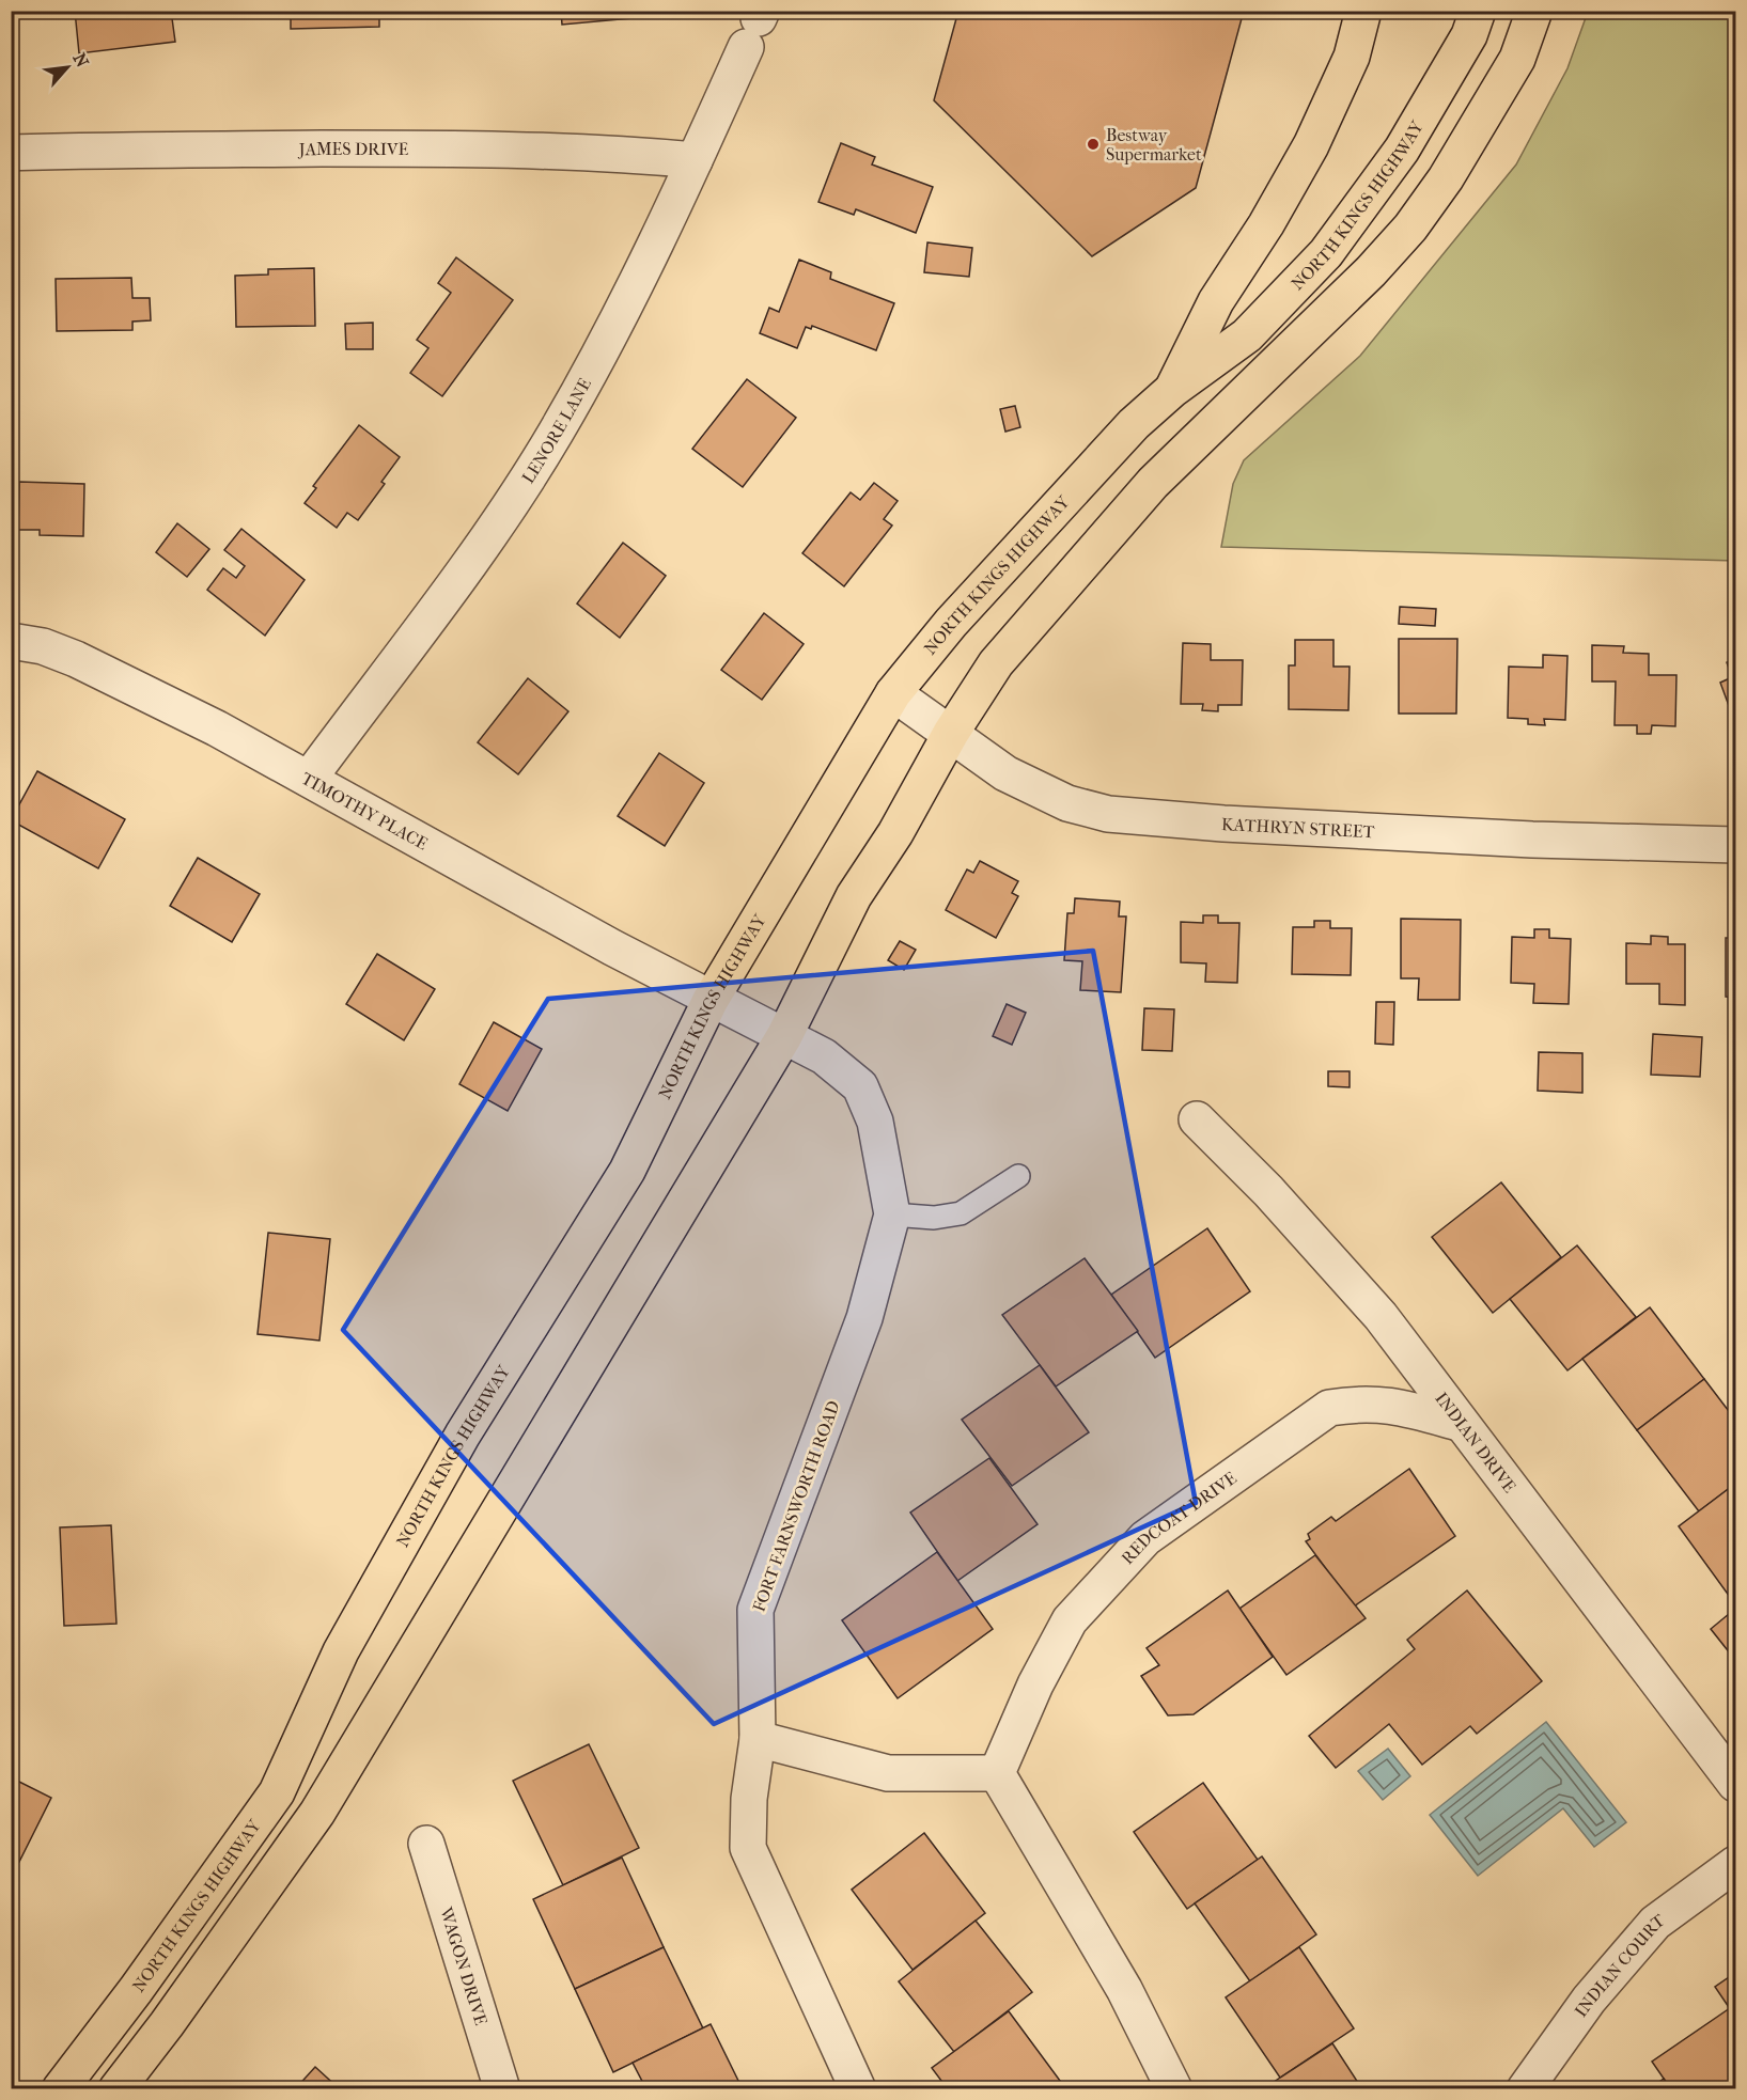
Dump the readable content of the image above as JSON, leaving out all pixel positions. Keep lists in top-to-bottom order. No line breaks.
{"streets":{"main road":["NORTH KINGS HIGHWAY"],"street":["JAMES DRIVE","LENORE LANE","TIMOTHY PLACE","KATHRYN STREET","INDIAN DRIVE","FORT FARNSWORTH ROAD","REDCOAT DRIVE","WAGON DRIVE","INDIAN COURT"]},"crossings":[["JAMES DRIVE","LENORE LANE"],["NORTH KINGS HIGHWAY","TIMOTHY PLACE"],["NORTH KINGS HIGHWAY","KATHRYN STREET"],["NORTH KINGS HIGHWAY","FORT FARNSWORTH ROAD"],["LENORE LANE","TIMOTHY PLACE"],["TIMOTHY PLACE","FORT FARNSWORTH ROAD"],["INDIAN DRIVE","REDCOAT DRIVE"]],"places":["Bestway Supermarket"],"north":"top right"}
